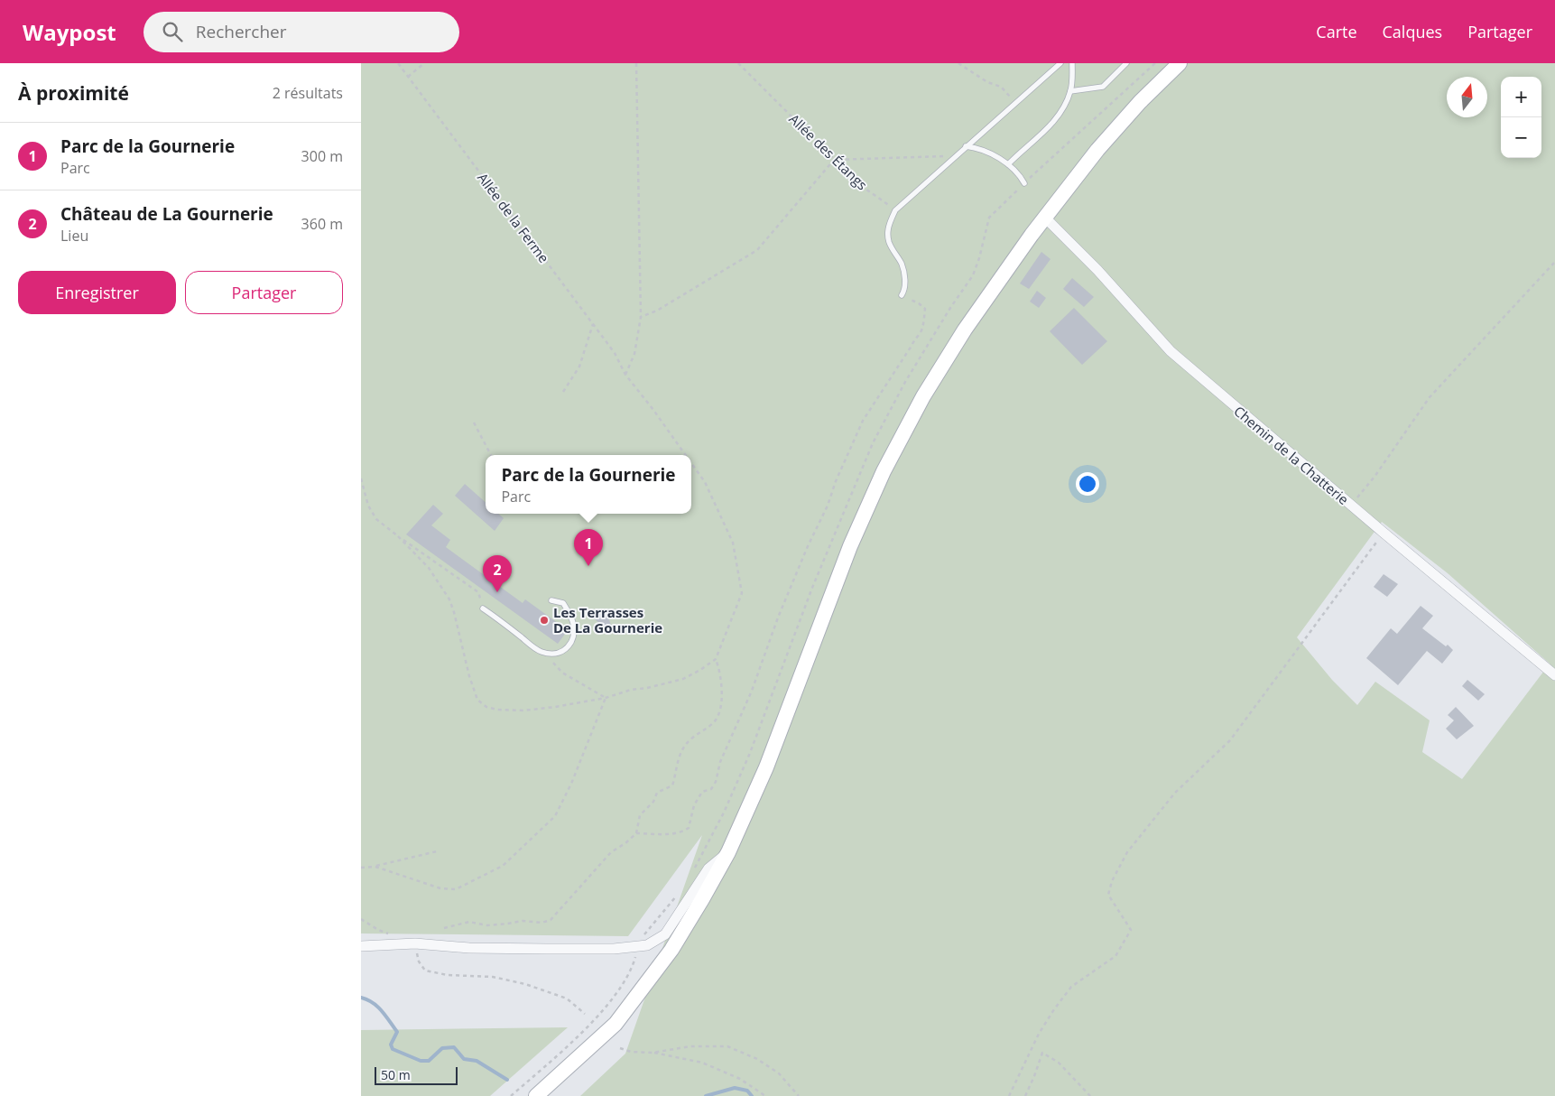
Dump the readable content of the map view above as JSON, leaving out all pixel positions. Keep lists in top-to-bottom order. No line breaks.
{"streets":{"street":["Chemin de la Chatterie"],"path":["Allée des Étangs","Allée de la Ferme"]},"places":["Les Terrasses De La Gournerie"],"scale_bar":"50 m","north":"top","page":{"header":"Waypost","search":"Rechercher","nav":["Carte","Calques","Partager"],"heading":["À proximité","2 résultats"],"map_buttons":["+","−"],"list":[{"mark":"1","name":"Parc de la Gournerie","note":"Parc","value":"300 m"},{"mark":"2","name":"Château de La Gournerie","note":"Lieu","value":"360 m"}],"buttons":["Enregistrer","Partager"],"popup":["Parc de la Gournerie","Parc"],"pins":["1","2"],"scale":"50 m"}}
